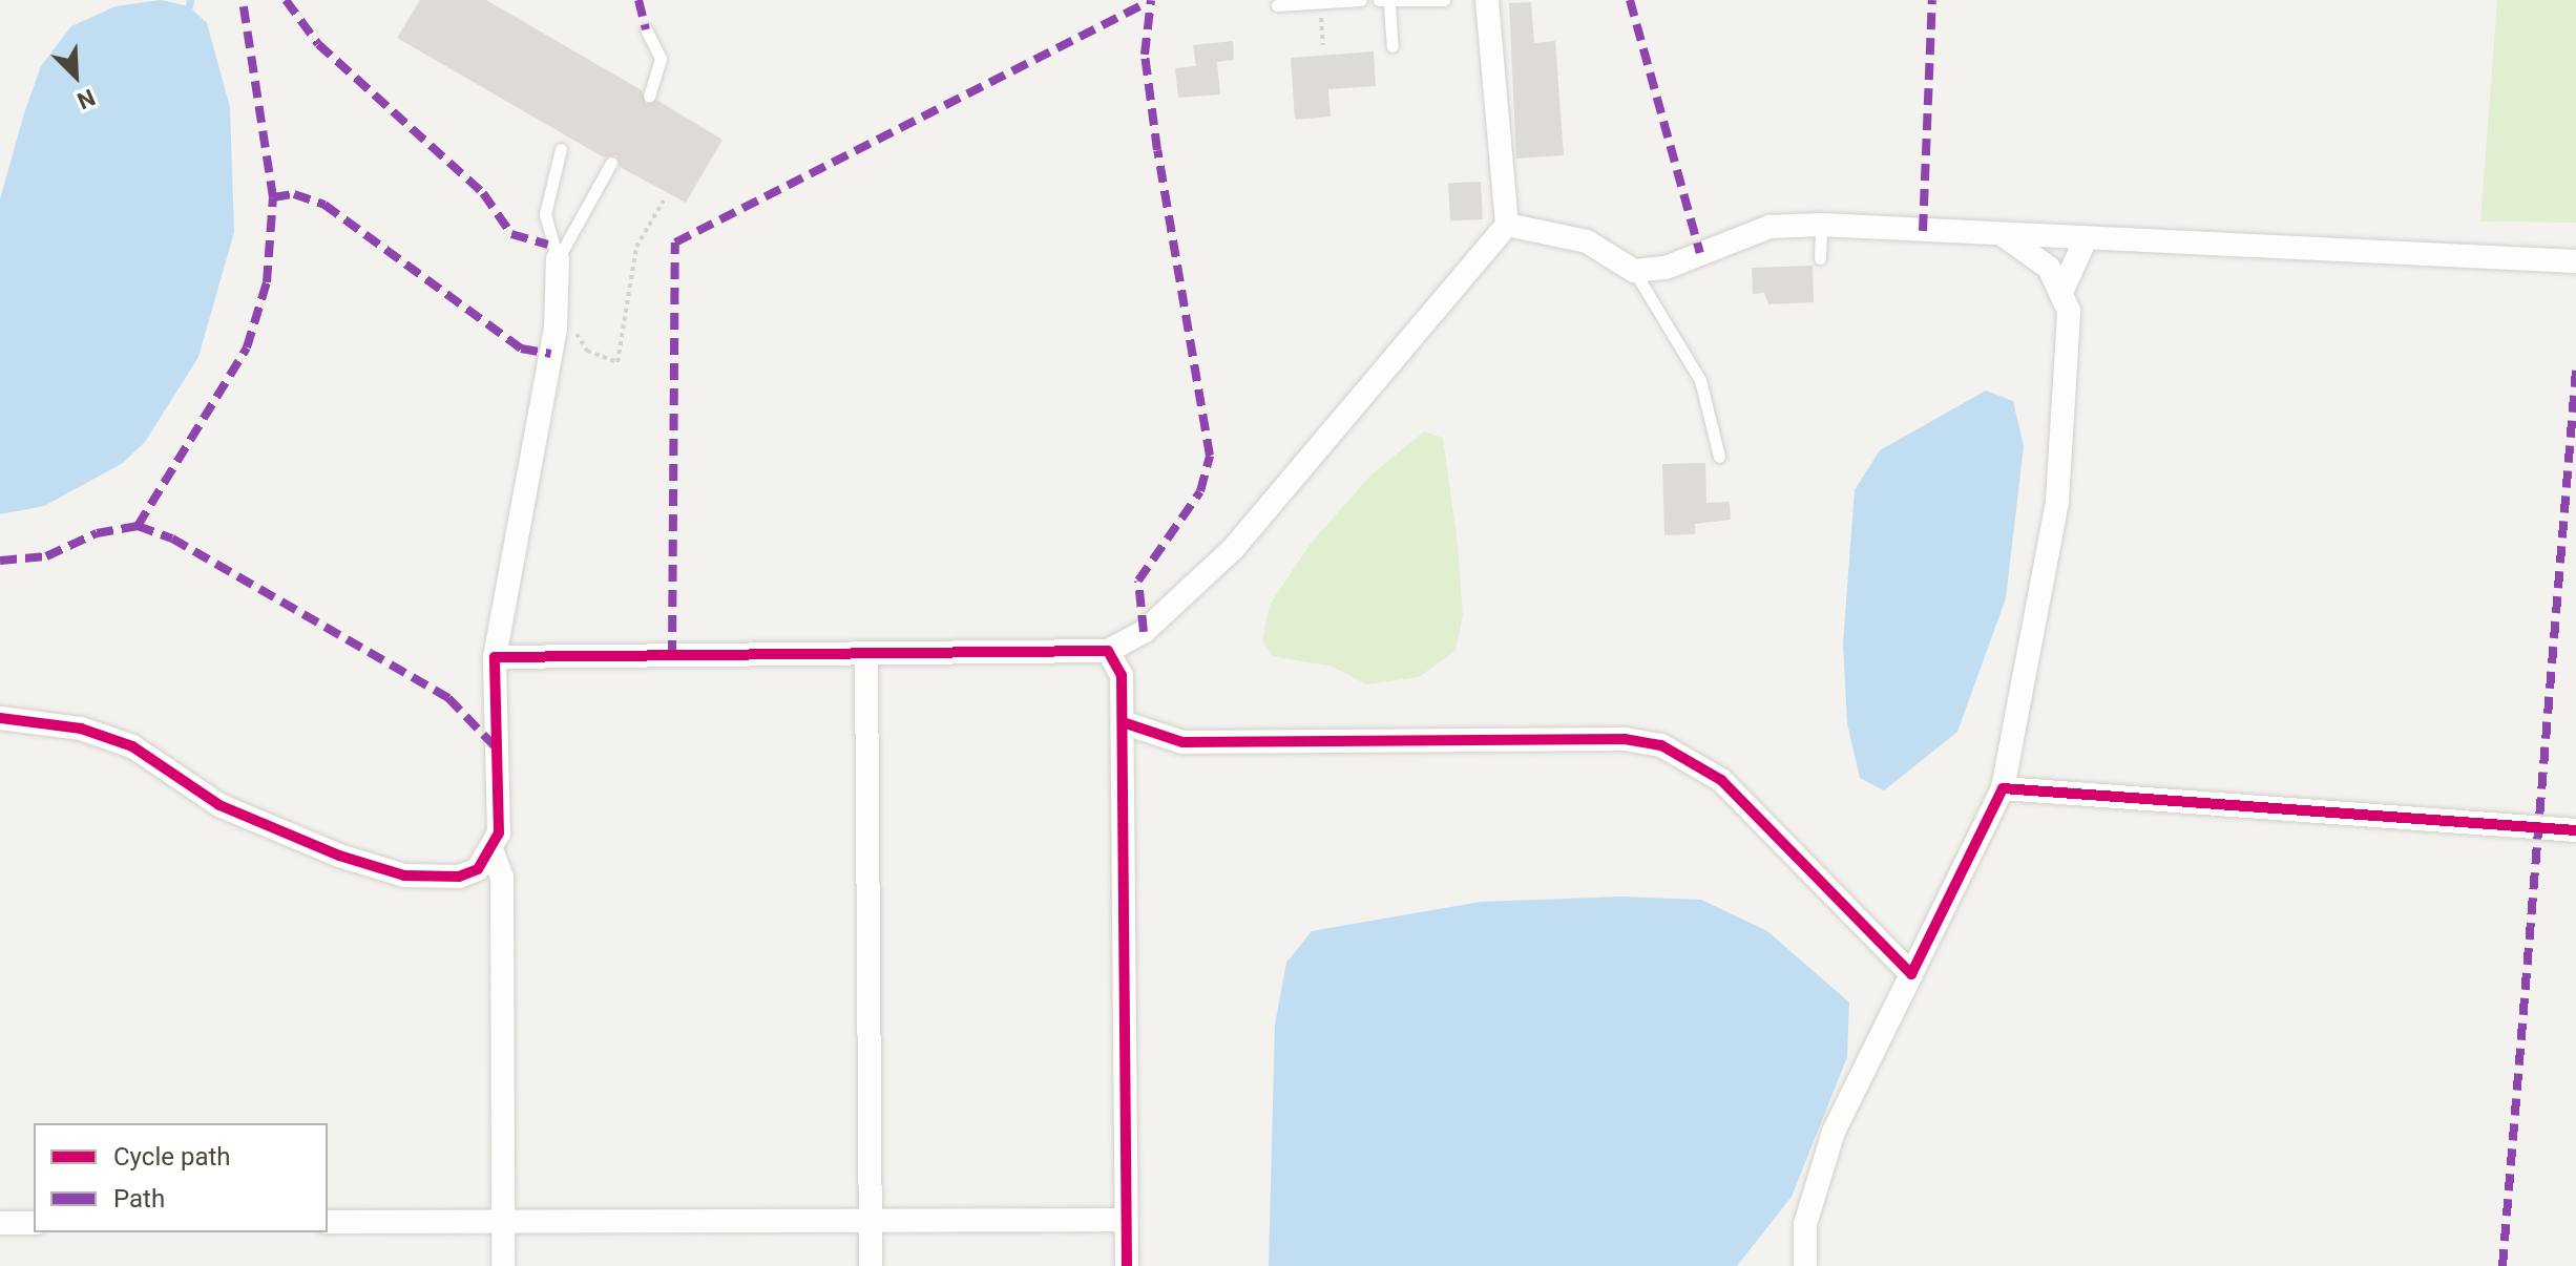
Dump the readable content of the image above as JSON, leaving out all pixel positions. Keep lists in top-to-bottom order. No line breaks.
{"legend":["Cycle path","Path"],"north":"bottom right"}
